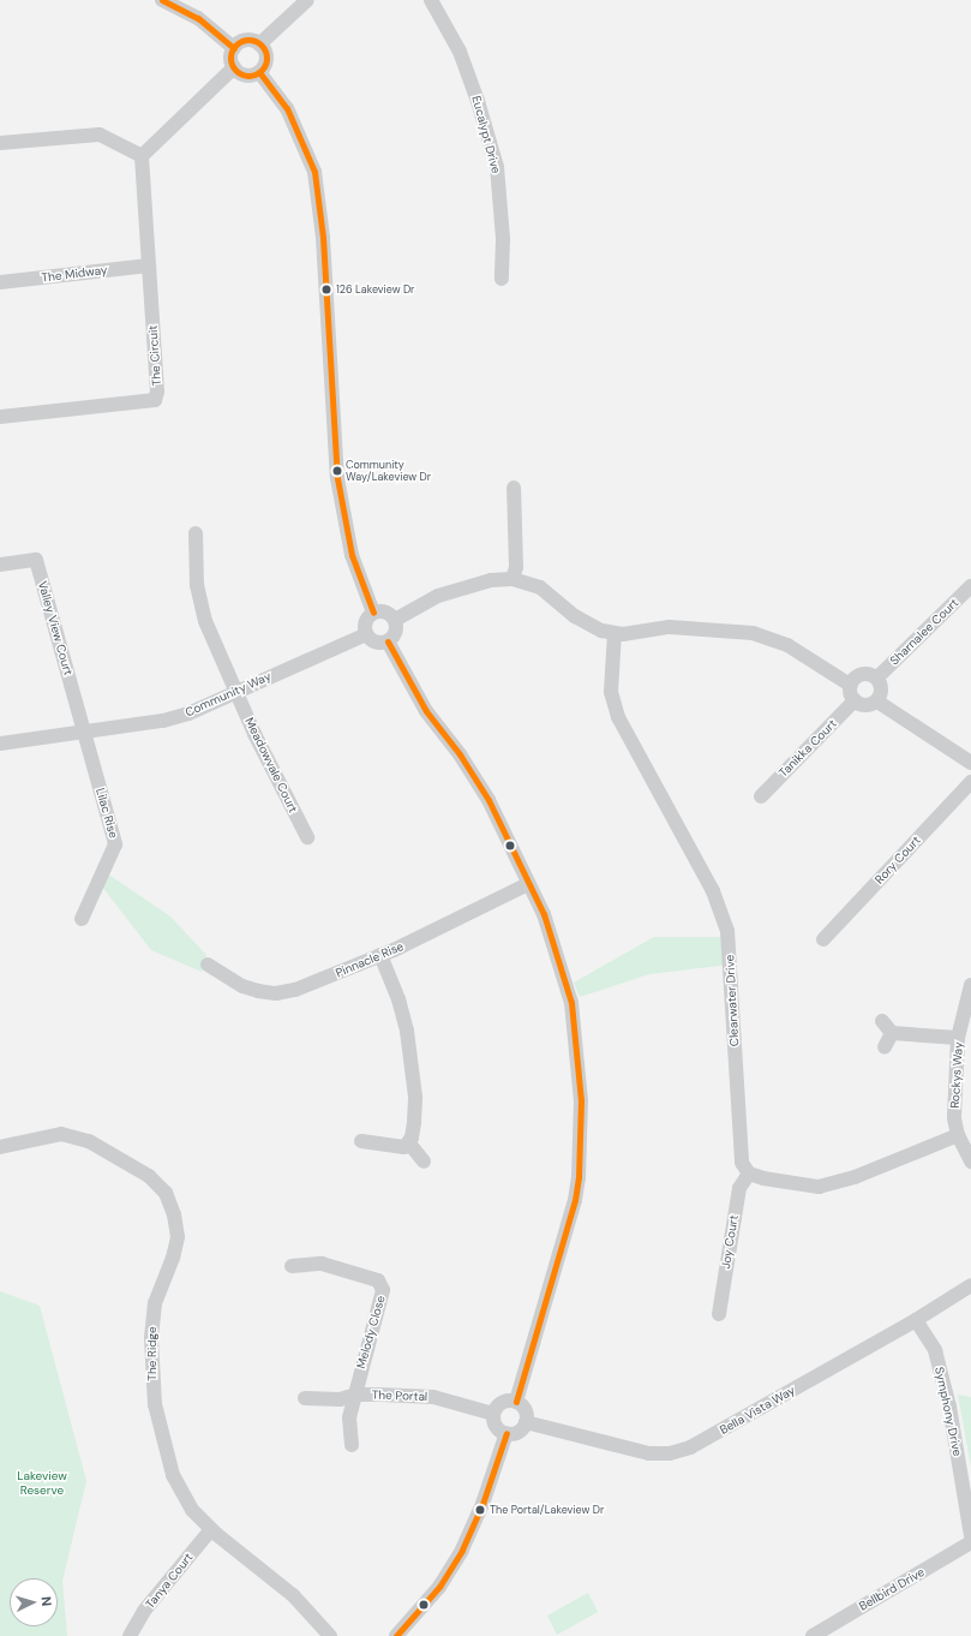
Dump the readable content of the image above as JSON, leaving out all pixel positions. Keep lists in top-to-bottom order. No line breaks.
{"streets":{"street":["Eucalypt Drive","The Midway","The Circuit","Valley View Court","Sharnalee Court","Community Way","Tanikka Court","Meadowvale Court","Lilac Rise","Rory Court","Pinnacle Rise","Clearwater Drive","Rockys Way","Joy Court","Melody Close","The Ridge","The Portal","Bella Vista Way","Symphony Drive","Tanya Court","Bellbird Drive"]},"crossings":[["The Midway","The Circuit"],["Valley View Court","Community Way"],["Valley View Court","Lilac Rise"],["Sharnalee Court","Tanikka Court"],["Community Way","Meadowvale Court"],["Community Way","Lilac Rise"],["Clearwater Drive","Joy Court"],["Melody Close","The Portal"],["The Ridge","Tanya Court"],["The Portal","Bella Vista Way"],["Bella Vista Way","Symphony Drive"]],"parks":["Lakeview Reserve"],"places":["126 Lakeview Dr","Community Way/Lakeview Dr","The Portal/Lakeview Dr"],"north":"right"}
